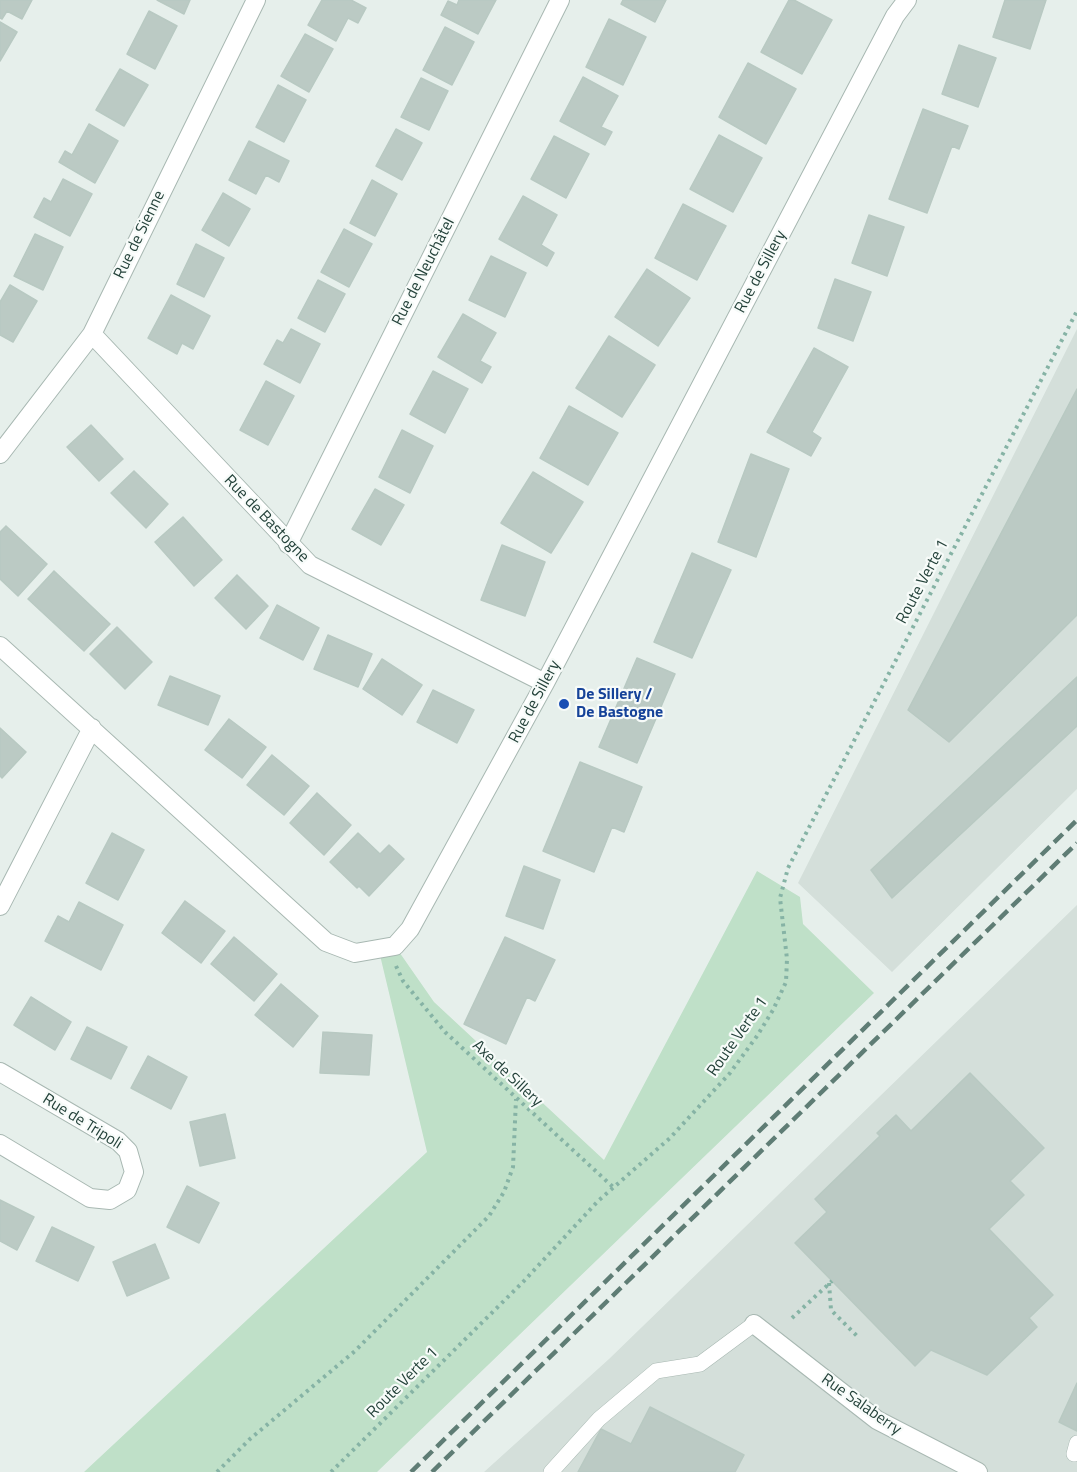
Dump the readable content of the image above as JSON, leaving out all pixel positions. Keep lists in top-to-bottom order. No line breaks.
{"streets":{"street":["Rue de Sienne","Rue de Neuchâtel","Rue de Sillery","Rue de Bastogne","Rue de Tripoli","Rue Salaberry"],"path":["Route Verte 1","Axe de Sillery"]},"crossings":[["Rue de Sienne","Rue de Bastogne"],["Rue de Neuchâtel","Rue de Bastogne"],["Rue de Sillery","Rue de Bastogne"],["Route Verte 1","Axe de Sillery"]],"places":["De Sillery / De Bastogne"]}
